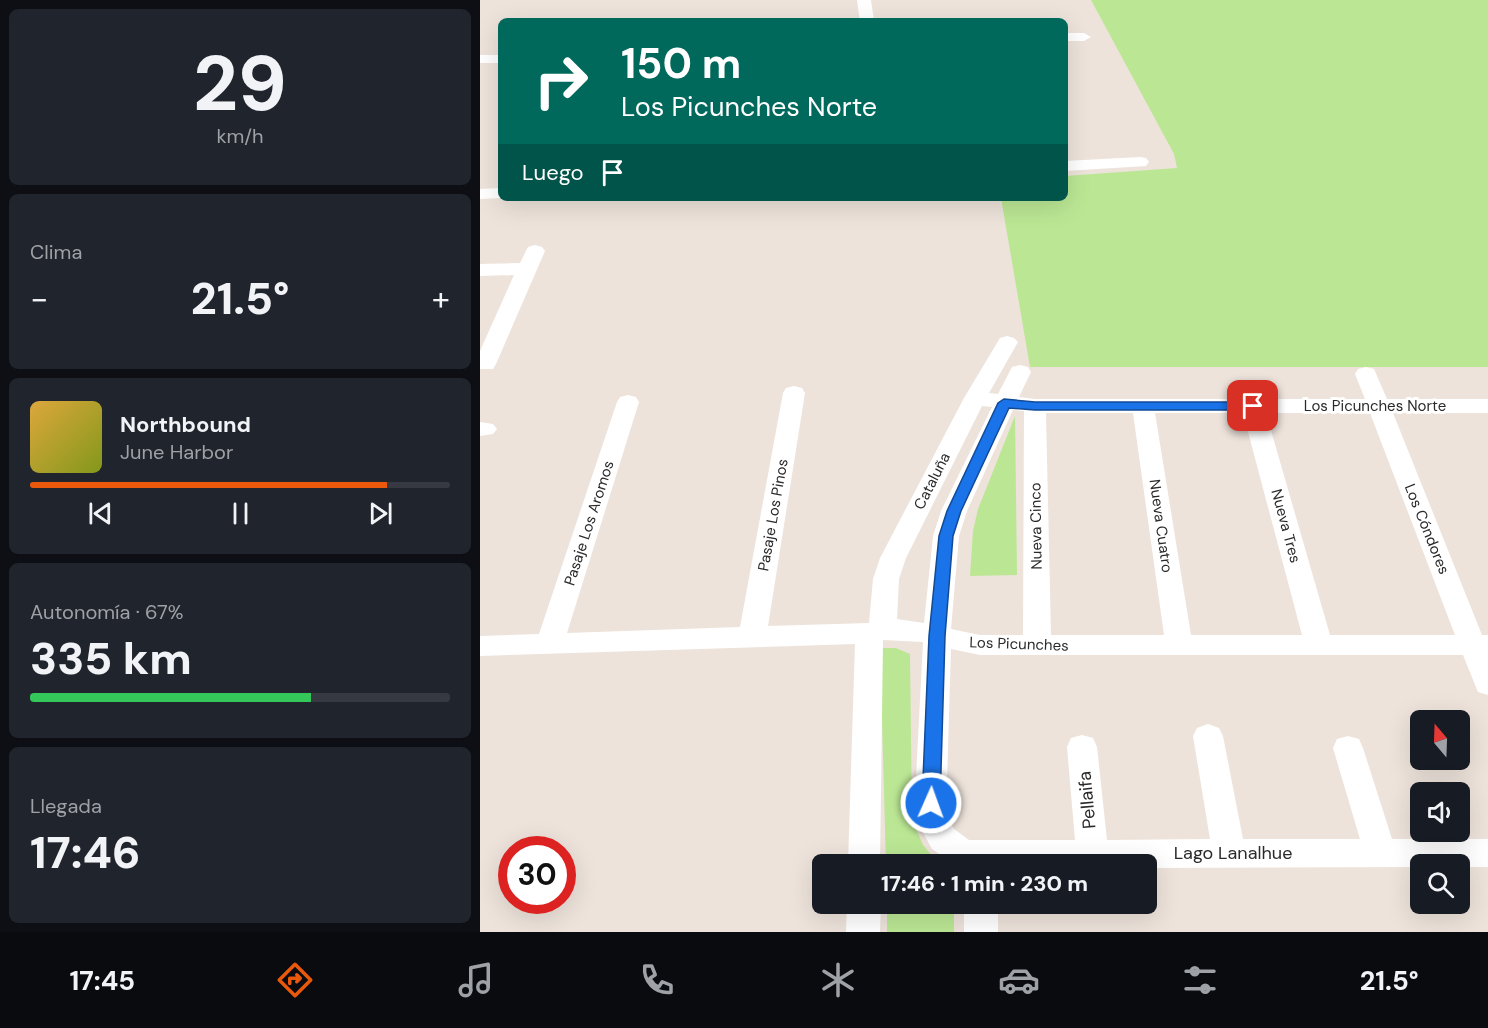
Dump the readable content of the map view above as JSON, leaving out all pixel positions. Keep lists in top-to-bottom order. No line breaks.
{"streets":{"street":["Los Picunches Norte","Cataluña","Pasaje Los Pinos","Pasaje Los Aromos","Nueva Cinco","Nueva Cuatro","Nueva Tres","Los Cóndores","Los Picunches","Pellaifa","Lago Lanalhue"]},"crossings":[["Los Picunches Norte","Cataluña"],["Los Picunches Norte","Nueva Cinco"],["Los Picunches Norte","Nueva Cuatro"],["Los Picunches Norte","Nueva Tres"],["Los Picunches Norte","Los Cóndores"],["Cataluña","Los Picunches"],["Pasaje Los Pinos","Los Picunches"],["Pasaje Los Aromos","Los Picunches"],["Nueva Cinco","Los Picunches"],["Nueva Cuatro","Los Picunches"],["Nueva Tres","Los Picunches"],["Los Cóndores","Los Picunches"],["Pellaifa","Lago Lanalhue"]],"north":"top","page":{"tile":[["29","km/h"],"Clima",["Autonomía · 67%","335 km"],["Llegada","17:46"]],"turn":["150 m","Los Picunches Norte"],"then":"Luego","heat":["−","21.5°","+"],"song":["Northbound","June Harbor"],"limit":"30","trip":"17:46 · 1 min · 230 m","tabs":["17:45","21.5°"]}}
